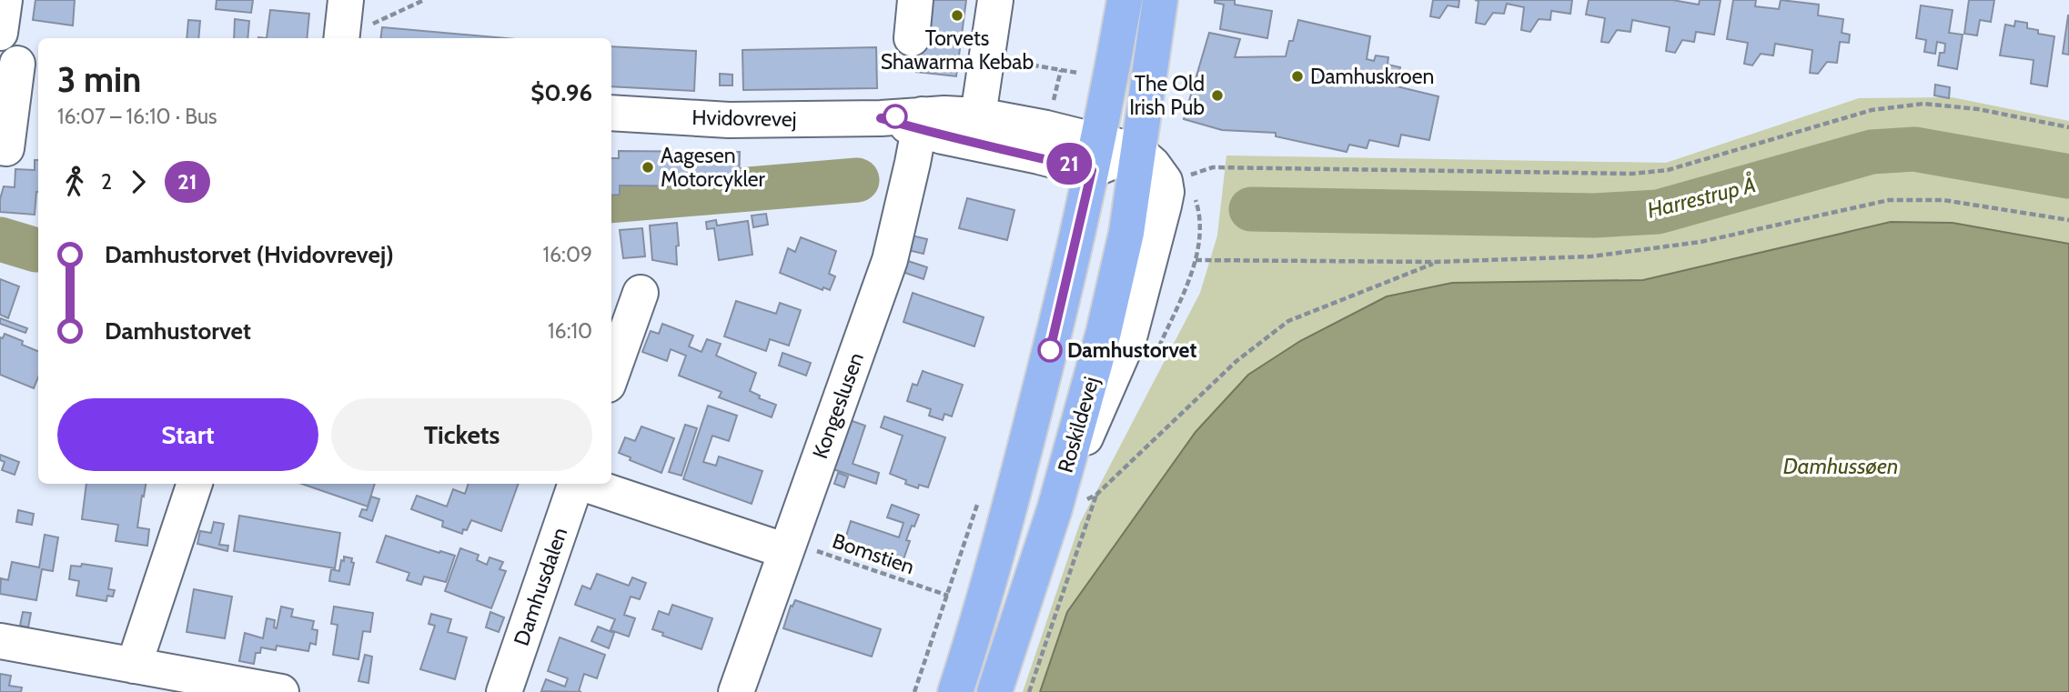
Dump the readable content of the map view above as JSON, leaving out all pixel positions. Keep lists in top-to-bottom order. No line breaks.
{"streets":{"main road":["Roskildevej"],"street":["Hvidovrevej","Kongeslusen","Damhusdalen"],"path":["Bomstien"]},"crossings":[["Hvidovrevej","Kongeslusen"],["Kongeslusen","Bomstien"],["Kongeslusen","Damhusdalen"],["Bomstien","Damhusdalen"]],"water":["Harrestrup Å","Damhussøen"],"places":["Torvets Shawarma Kebab","Damhuskroen","The Old Irish Pub","Aagesen Motorcykler","Damhustorvet"],"lines":["bus line 21"],"page":{"on_map":"21","heading":["3 min","16:07 – 16:10 · Bus","$0.96"],"legs":["2","21"],"list":[{"name":"Damhustorvet (Hvidovrevej)","value":"16:09"},{"name":"Damhustorvet","value":"16:10"}],"buttons":["Start","Tickets"]}}
